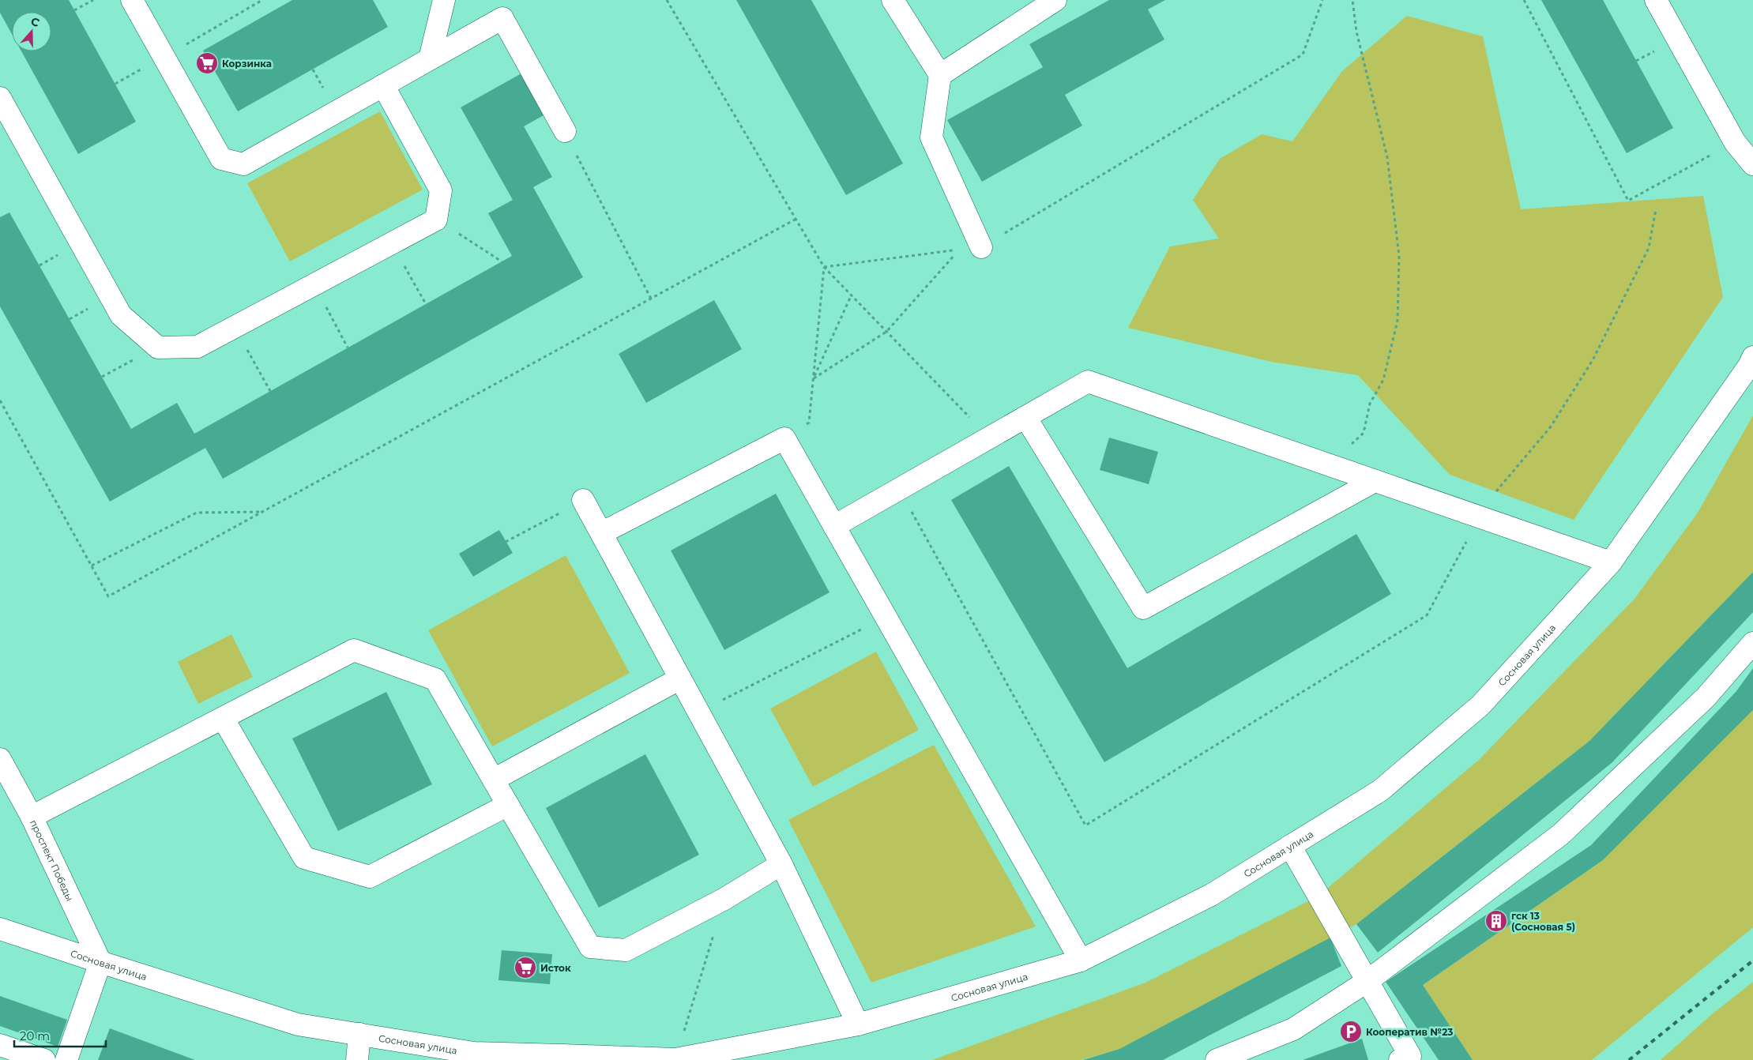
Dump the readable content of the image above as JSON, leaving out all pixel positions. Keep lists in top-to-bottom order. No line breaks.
{"streets":{"street":["Сосновая улица","проспект Победы"]},"crossings":[["Сосновая улица","проспект Победы"]],"places":{"supermarket":["Корзинка","Исток"],"building":["гск 13 (Сосновая 5)"],"parking":["Кооператив №23"]},"scale_bar":"20 m","north":"top"}
